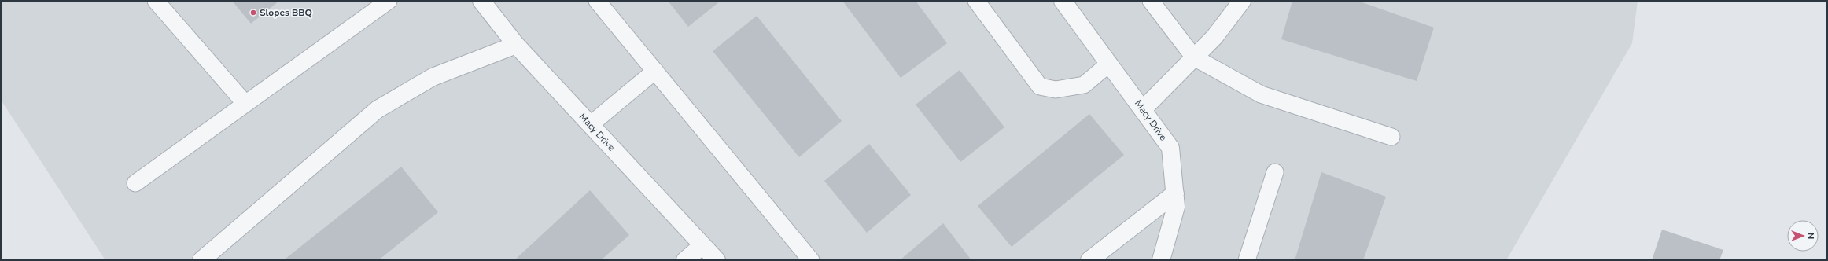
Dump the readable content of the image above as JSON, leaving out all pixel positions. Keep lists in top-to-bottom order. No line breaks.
{"streets":{"street":["Macy Drive"]},"places":["Slopes BBQ"],"north":"right"}
